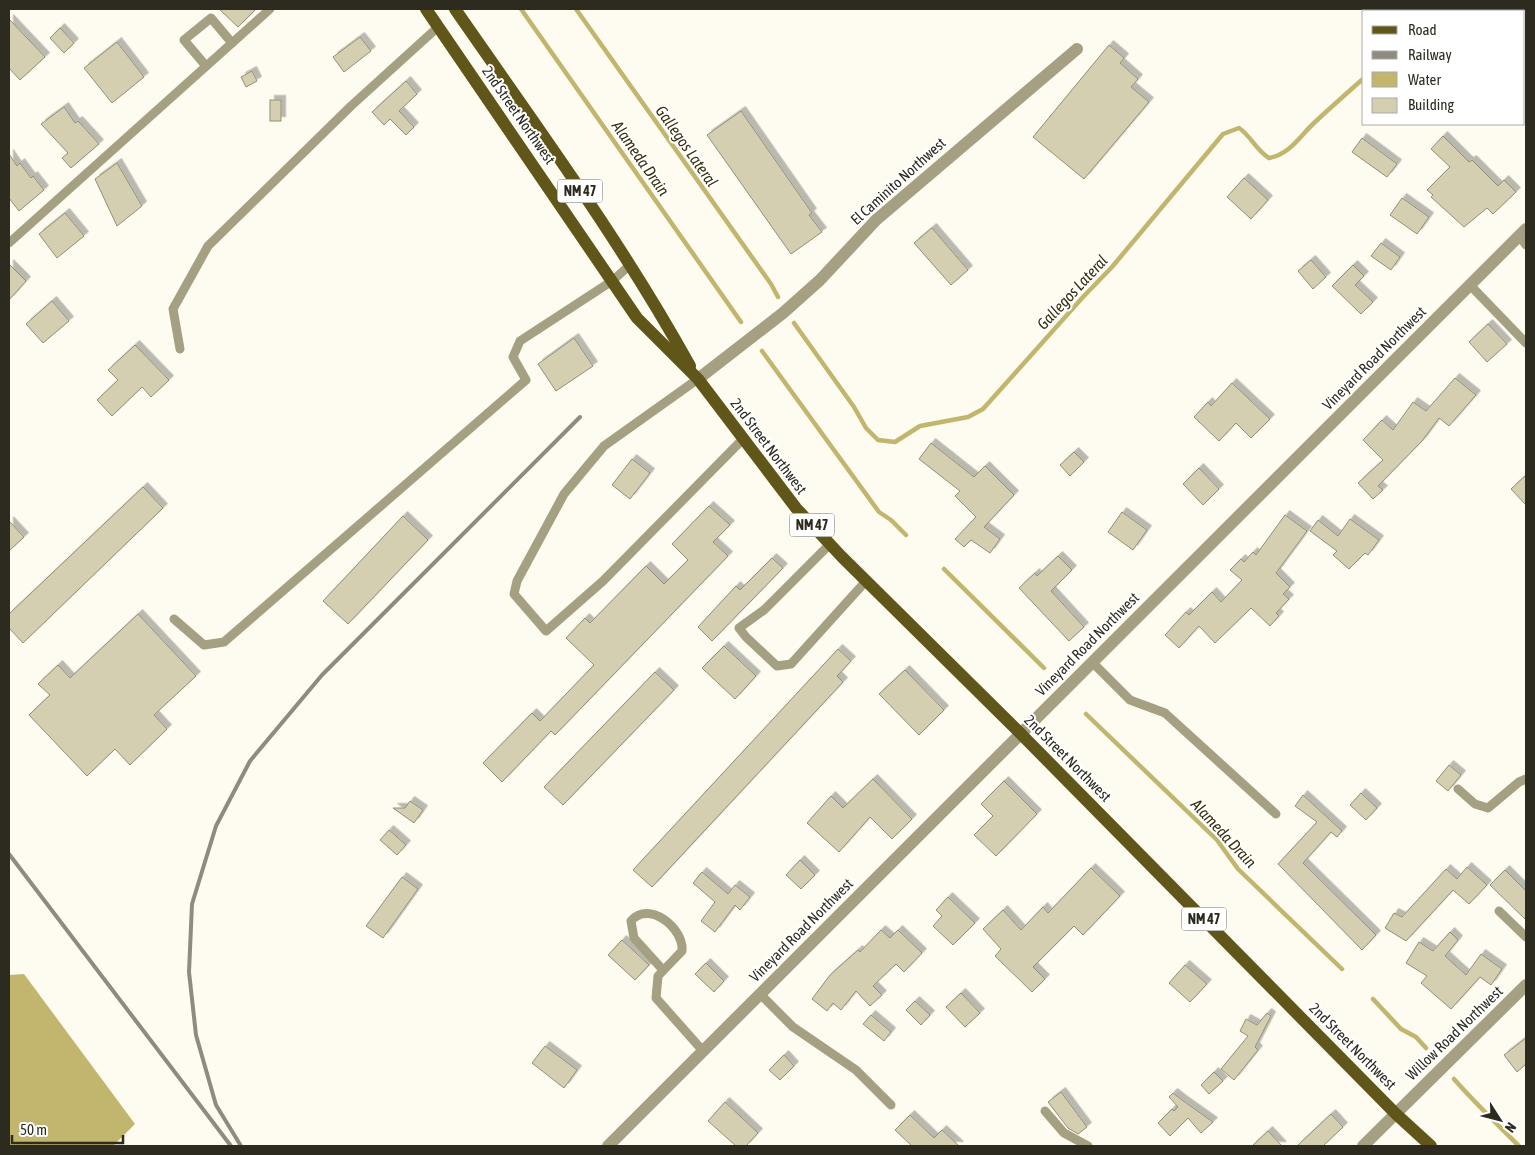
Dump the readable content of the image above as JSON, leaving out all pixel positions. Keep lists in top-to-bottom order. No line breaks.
{"streets":{"main road":["2nd Street Northwest","NM 47"],"street":["El Caminito Northwest","Vineyard Road Northwest","Willow Road Northwest"]},"crossings":[["2nd Street Northwest","El Caminito Northwest"],["2nd Street Northwest","Vineyard Road Northwest"],["2nd Street Northwest","Willow Road Northwest"]],"water":["Gallegos Lateral","Alameda Drain"],"legend":["Road","Railway","Water","Building"],"scale_bar":"50 m","north":"bottom right"}
